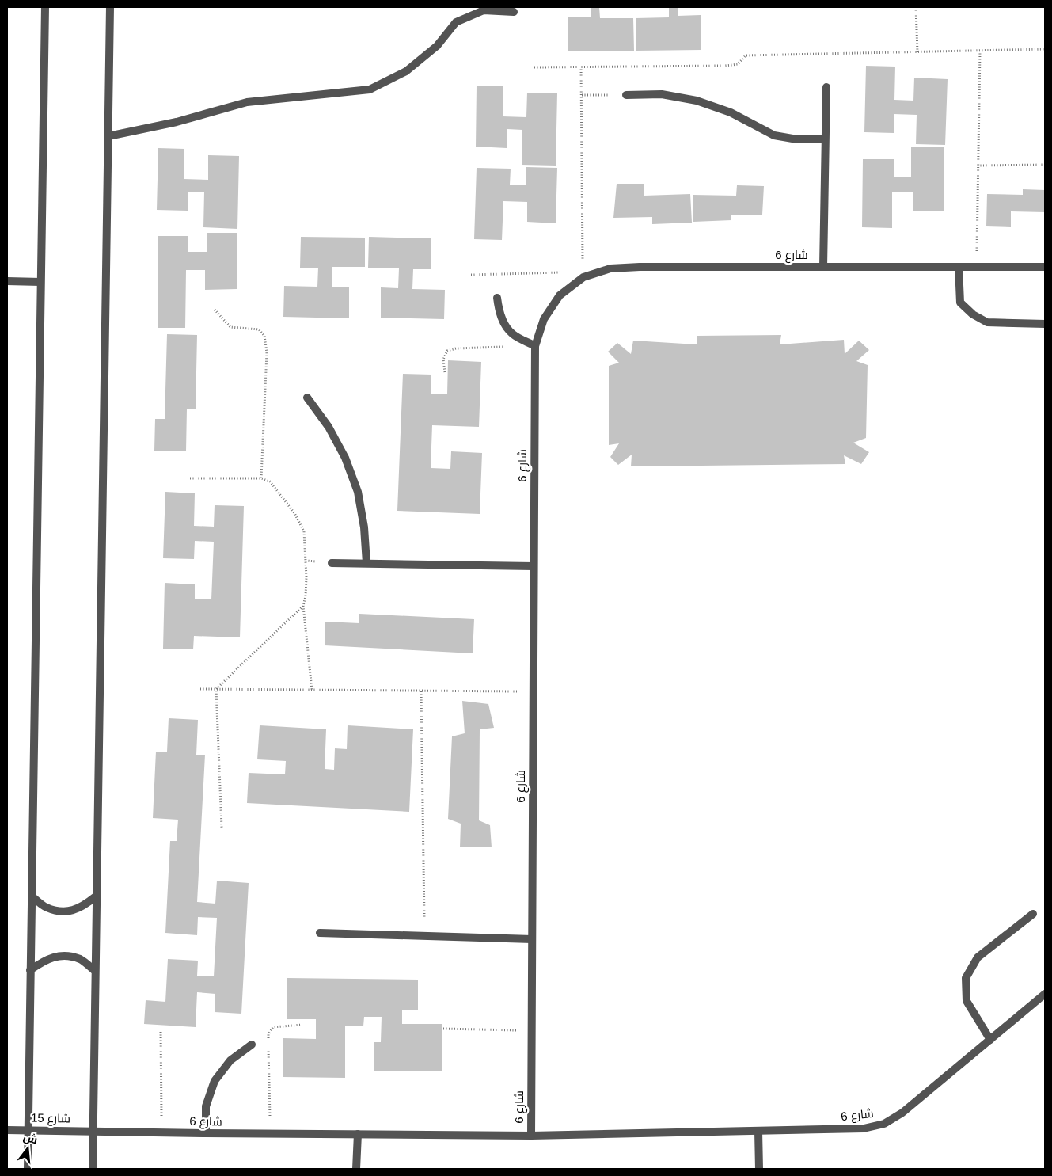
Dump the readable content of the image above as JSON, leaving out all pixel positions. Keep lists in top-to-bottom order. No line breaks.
{"streets":{"street":["شارع 6","شارع 15"]},"crossings":[["شارع 6","شارع 15"]],"north":"top"}
